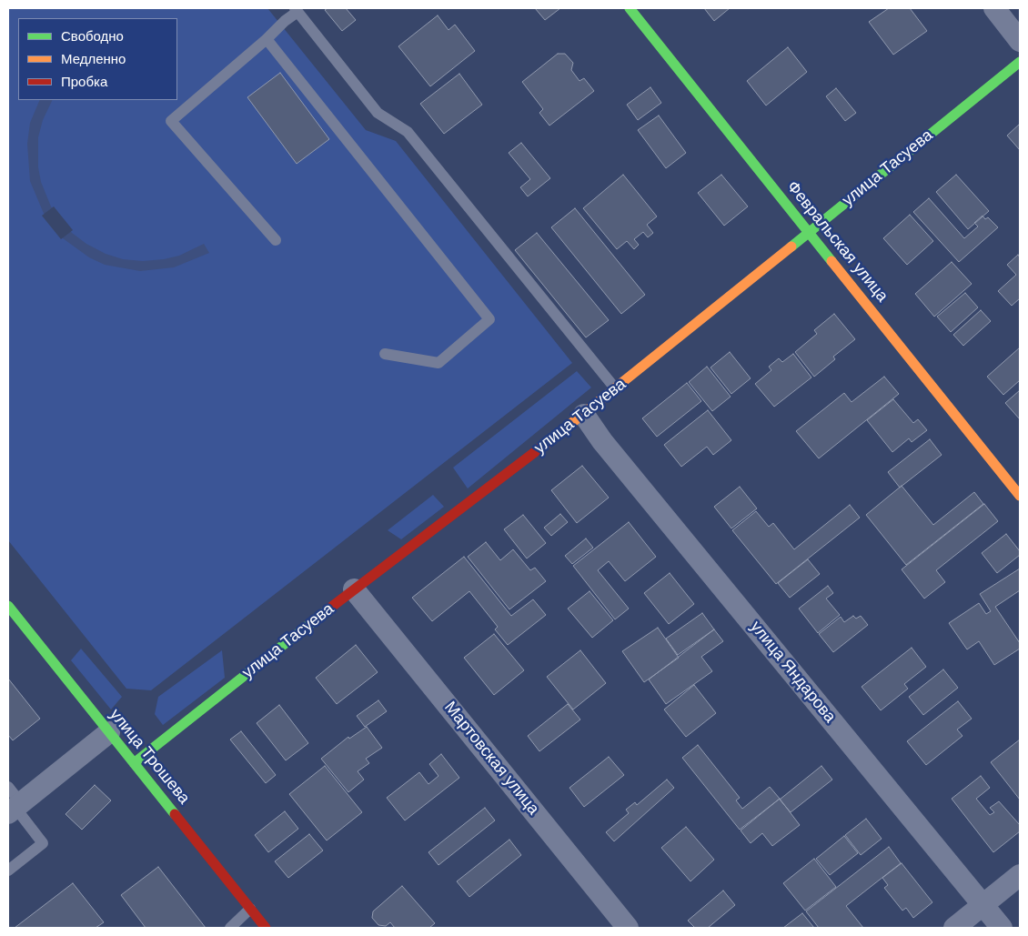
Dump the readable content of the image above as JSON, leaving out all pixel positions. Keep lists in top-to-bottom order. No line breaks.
{"streets":{"street":["улица Тасуева","Февральская улица","улица Яндарова","улица Трошева","Мартовская улица"]},"crossings":[["улица Тасуева","Февральская улица"],["улица Тасуева","улица Яндарова"],["улица Тасуева","улица Трошева"],["улица Тасуева","Мартовская улица"]],"legend":["Свободно","Медленно","Пробка"]}
